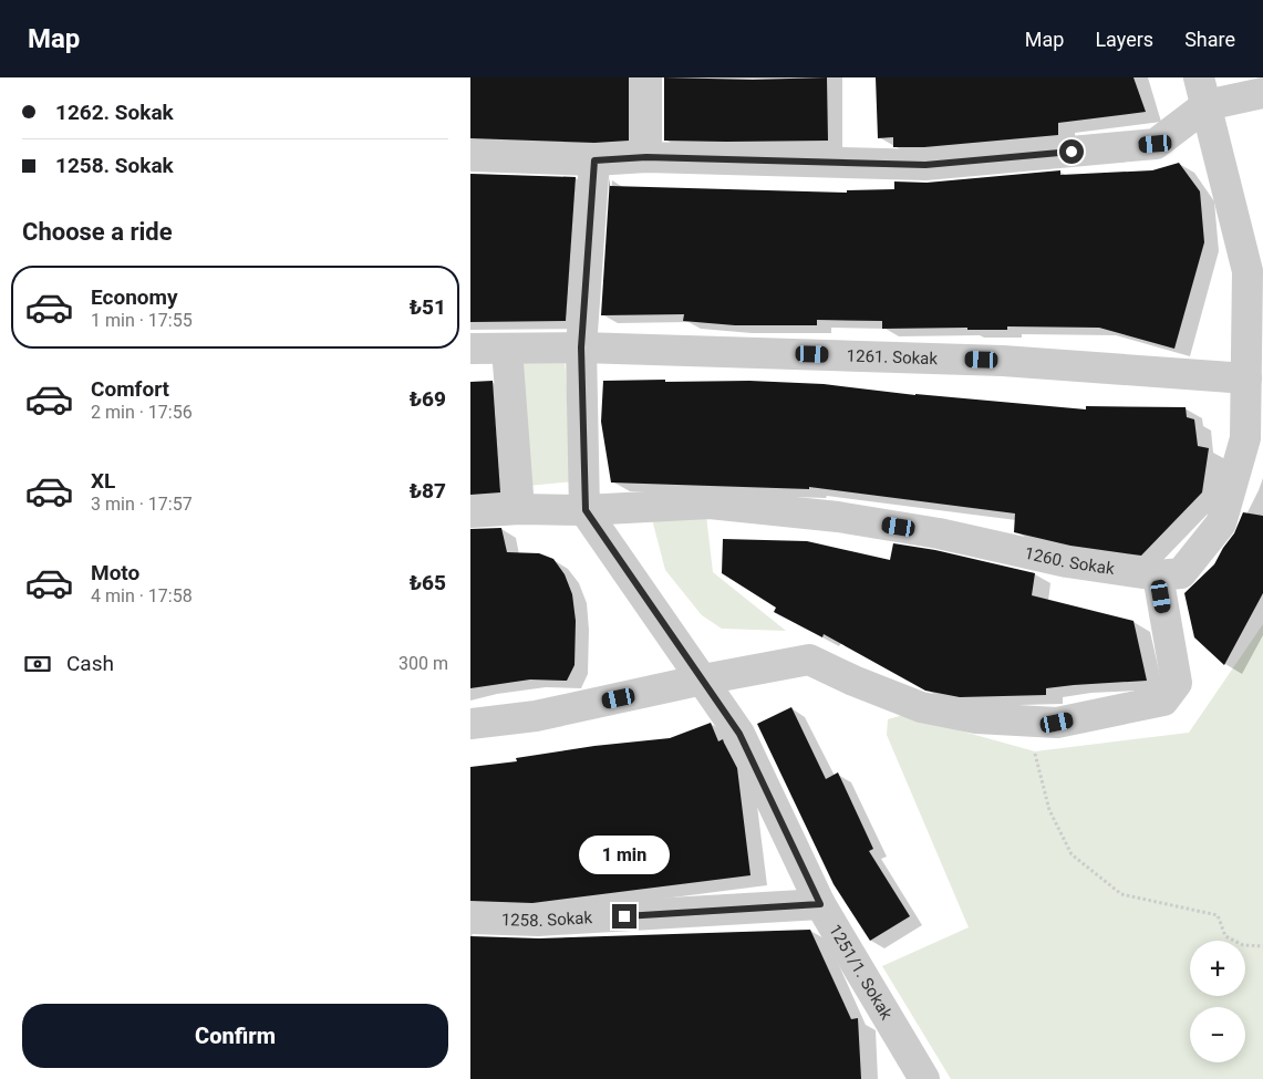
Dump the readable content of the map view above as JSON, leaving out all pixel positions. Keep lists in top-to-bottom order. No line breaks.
{"streets":{"street":["1261. Sokak","1260. Sokak","1258. Sokak","1251/1. Sokak"]},"crossings":[["1261. Sokak","1260. Sokak"],["1260. Sokak","1251/1. Sokak"],["1258. Sokak","1251/1. Sokak"]],"page":{"header":"Map","nav":["Map","Layers","Share"],"banner":["1262. Sokak","1258. Sokak"],"heading":"Choose a ride","list":[{"name":"Economy","note":"1 min · 17:55","value":"₺51"},{"name":"Comfort","note":"2 min · 17:56","value":"₺69"},{"name":"XL","note":"3 min · 17:57","value":"₺87"},{"name":"Moto","note":"4 min · 17:58","value":"₺65"}],"pay":["Cash","300 m"],"bubble":"1 min","map_buttons":["+","−"],"buttons":"Confirm"}}
